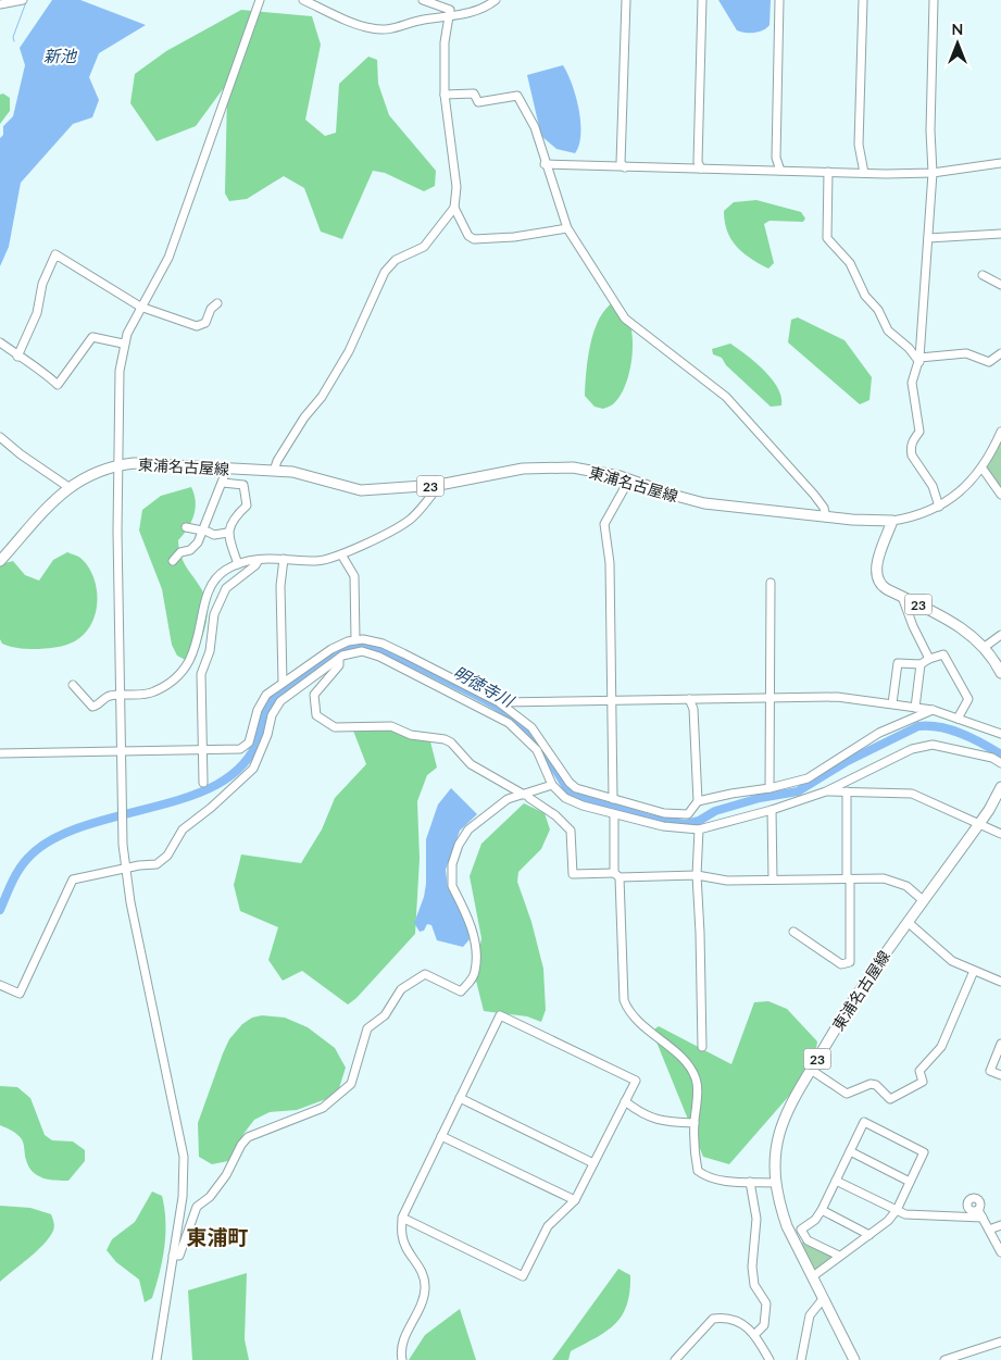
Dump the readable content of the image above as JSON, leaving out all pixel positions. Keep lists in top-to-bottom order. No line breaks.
{"streets":{"main road":["東浦名古屋線","23"]},"crossings":[["東浦名古屋線","23"]],"districts":["東浦町"],"water":["新池","明徳寺川"],"north":"top"}
